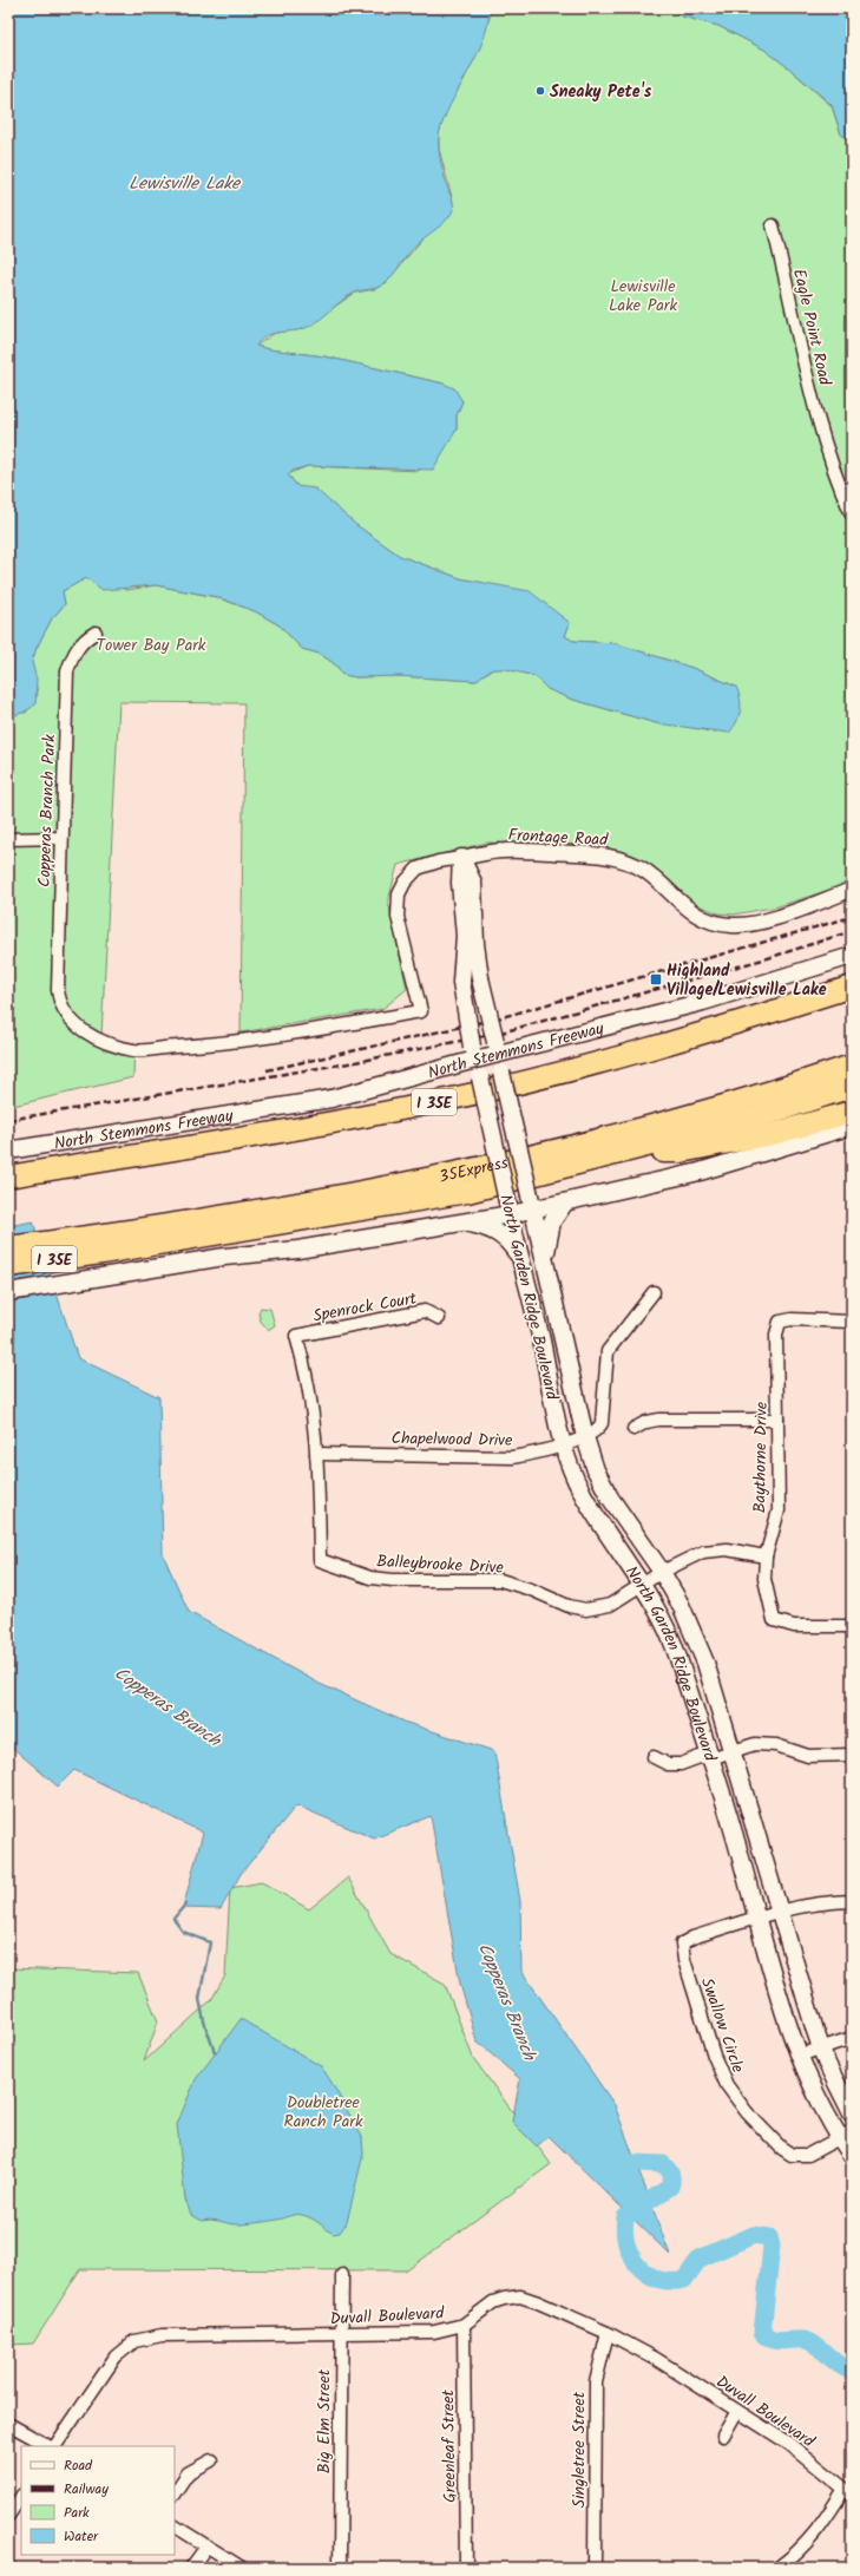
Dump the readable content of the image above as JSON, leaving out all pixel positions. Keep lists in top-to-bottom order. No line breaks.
{"streets":{"highway":["North Stemmons Freeway","I 35E","35Express"],"main road":["North Garden Ridge Boulevard"],"street":["Eagle Point Road","Copperas Branch Park","Frontage Road","Spenrock Court","Chapelwood Drive","Baythorne Drive","Balleybrooke Drive","Swallow Circle","Duvall Boulevard","Big Elm Street","Greenleaf Street","Singletree Street"]},"crossings":[["Copperas Branch Park","Frontage Road"],["Copperas Branch Park","North Garden Ridge Boulevard"],["Frontage Road","North Garden Ridge Boulevard"],["North Stemmons Freeway","North Garden Ridge Boulevard"],["I 35E","35Express"],["North Garden Ridge Boulevard","Chapelwood Drive"],["North Garden Ridge Boulevard","Balleybrooke Drive"],["North Garden Ridge Boulevard","Swallow Circle"],["Spenrock Court","Balleybrooke Drive"],["Chapelwood Drive","Balleybrooke Drive"],["Baythorne Drive","Balleybrooke Drive"],["Duvall Boulevard","Big Elm Street"],["Duvall Boulevard","Greenleaf Street"],["Duvall Boulevard","Singletree Street"]],"water":["Lewisville Lake","Copperas Branch"],"parks":["Lewisville Lake Park","Tower Bay Park","Doubletree Ranch Park"],"places":{"other":["Sneaky Pete's"],"transit":["Highland Village/Lewisville Lake"]},"legend":["Road","Railway","Park","Water"]}
